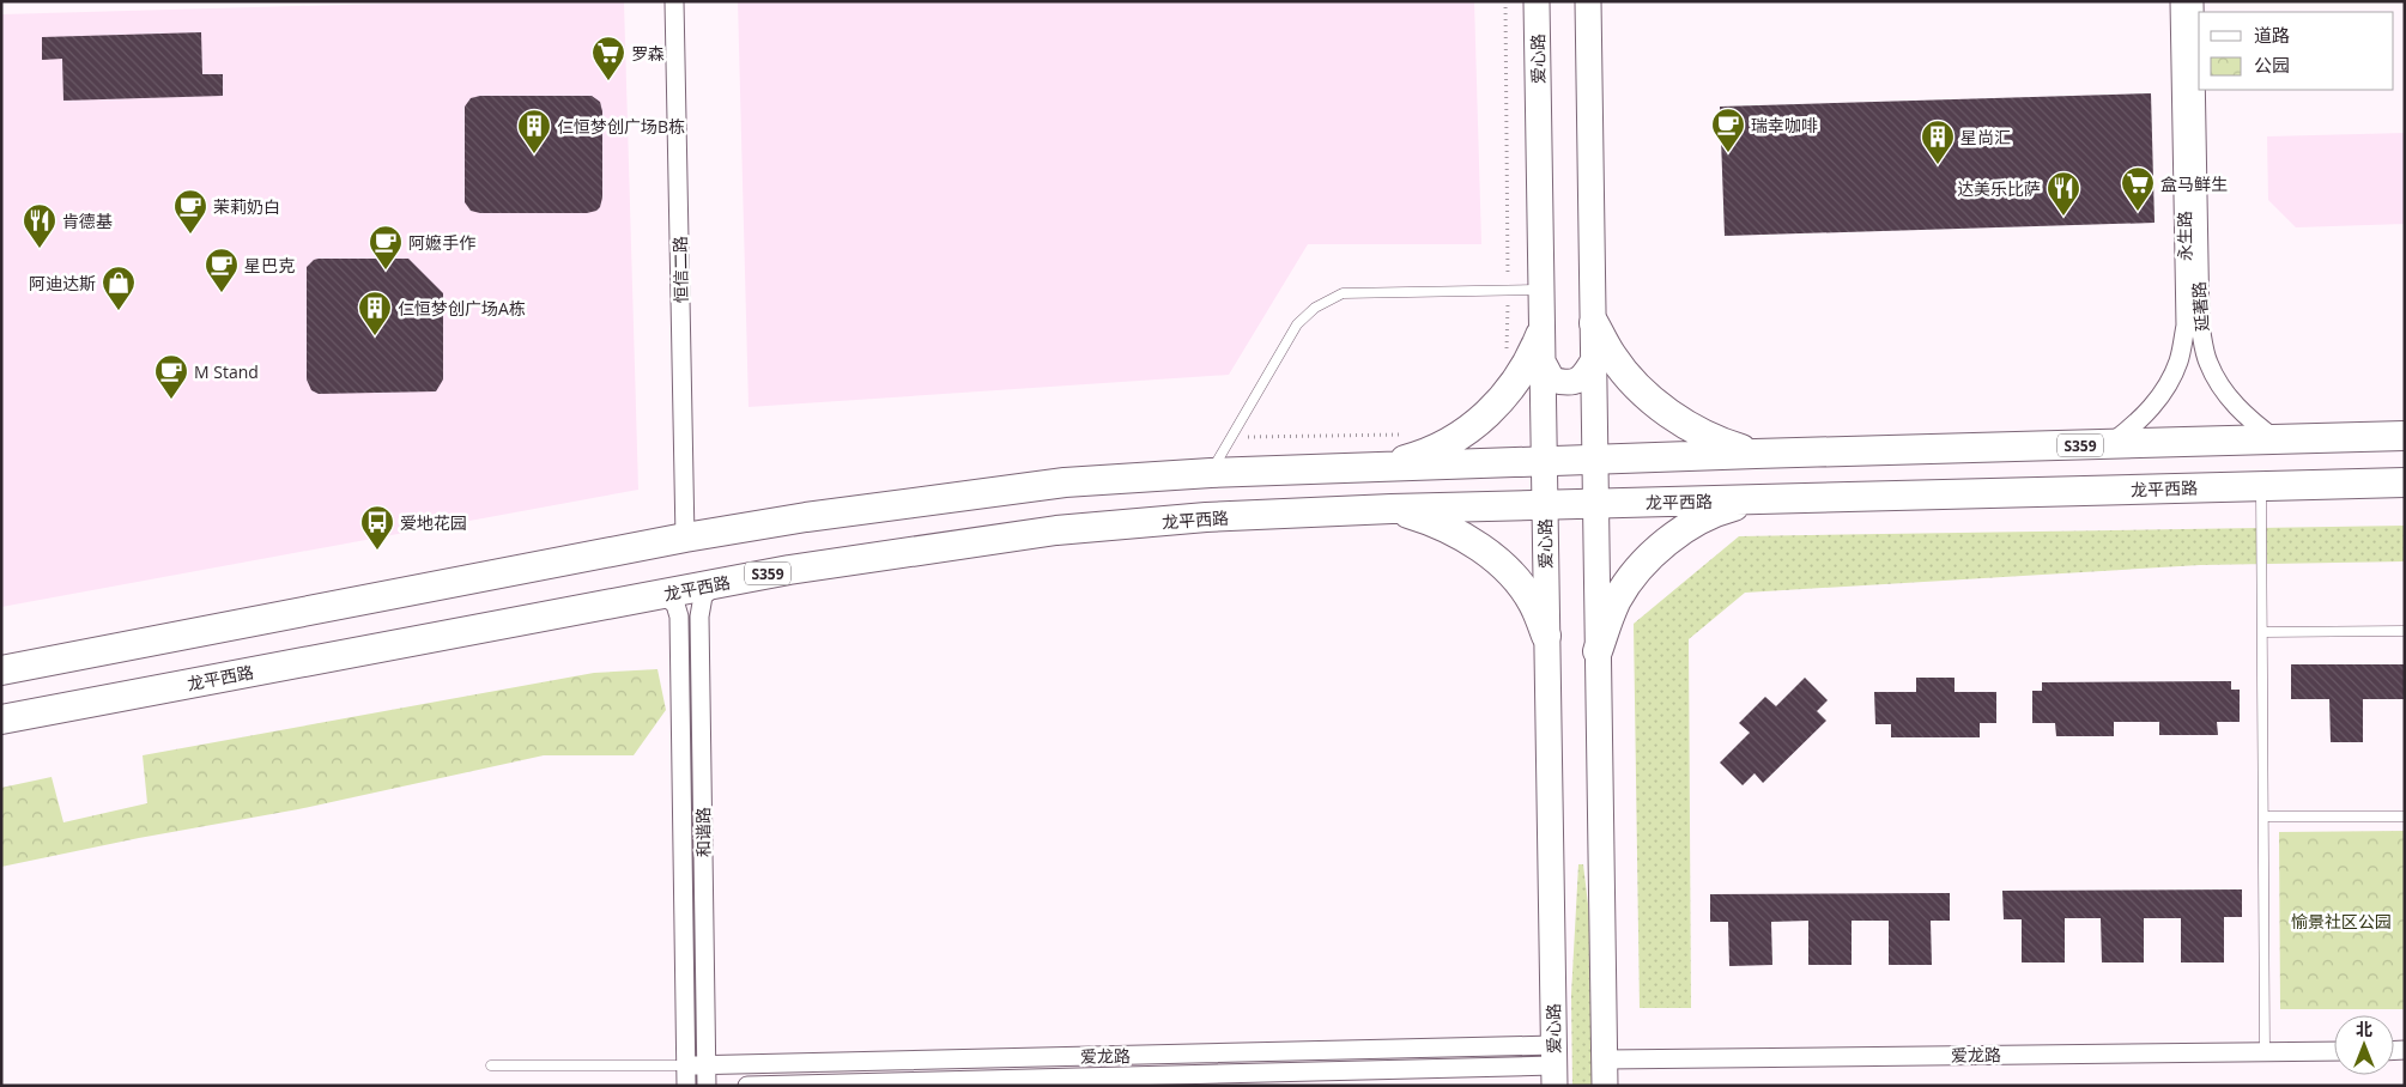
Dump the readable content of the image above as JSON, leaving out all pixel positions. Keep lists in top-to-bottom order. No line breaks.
{"streets":{"main road":["S359","龙平西路"],"street":["爱心路","永生路","恒信二路","延著路","和谐路","爱龙路"]},"crossings":[["爱心路","S359"],["爱心路","龙平西路"],["爱心路","爱龙路"],["永生路","S359"],["恒信二路","S359"],["延著路","S359"],["龙平西路","和谐路"],["和谐路","爱龙路"]],"parks":["愉景社区公园"],"places":{"supermarket":["罗森","盒马鲜生"],"cafe":["瑞幸咖啡","茉莉奶白","阿嬷手作","星巴克","M Stand"],"building":["仁恒梦创广场B栋","星尚汇","仁恒梦创广场A栋"],"restaurant":["达美乐比萨","肯德基"],"shop":["阿迪达斯"],"bus stop":["爱地花园"]},"legend":["道路","公园"],"north":"top"}
